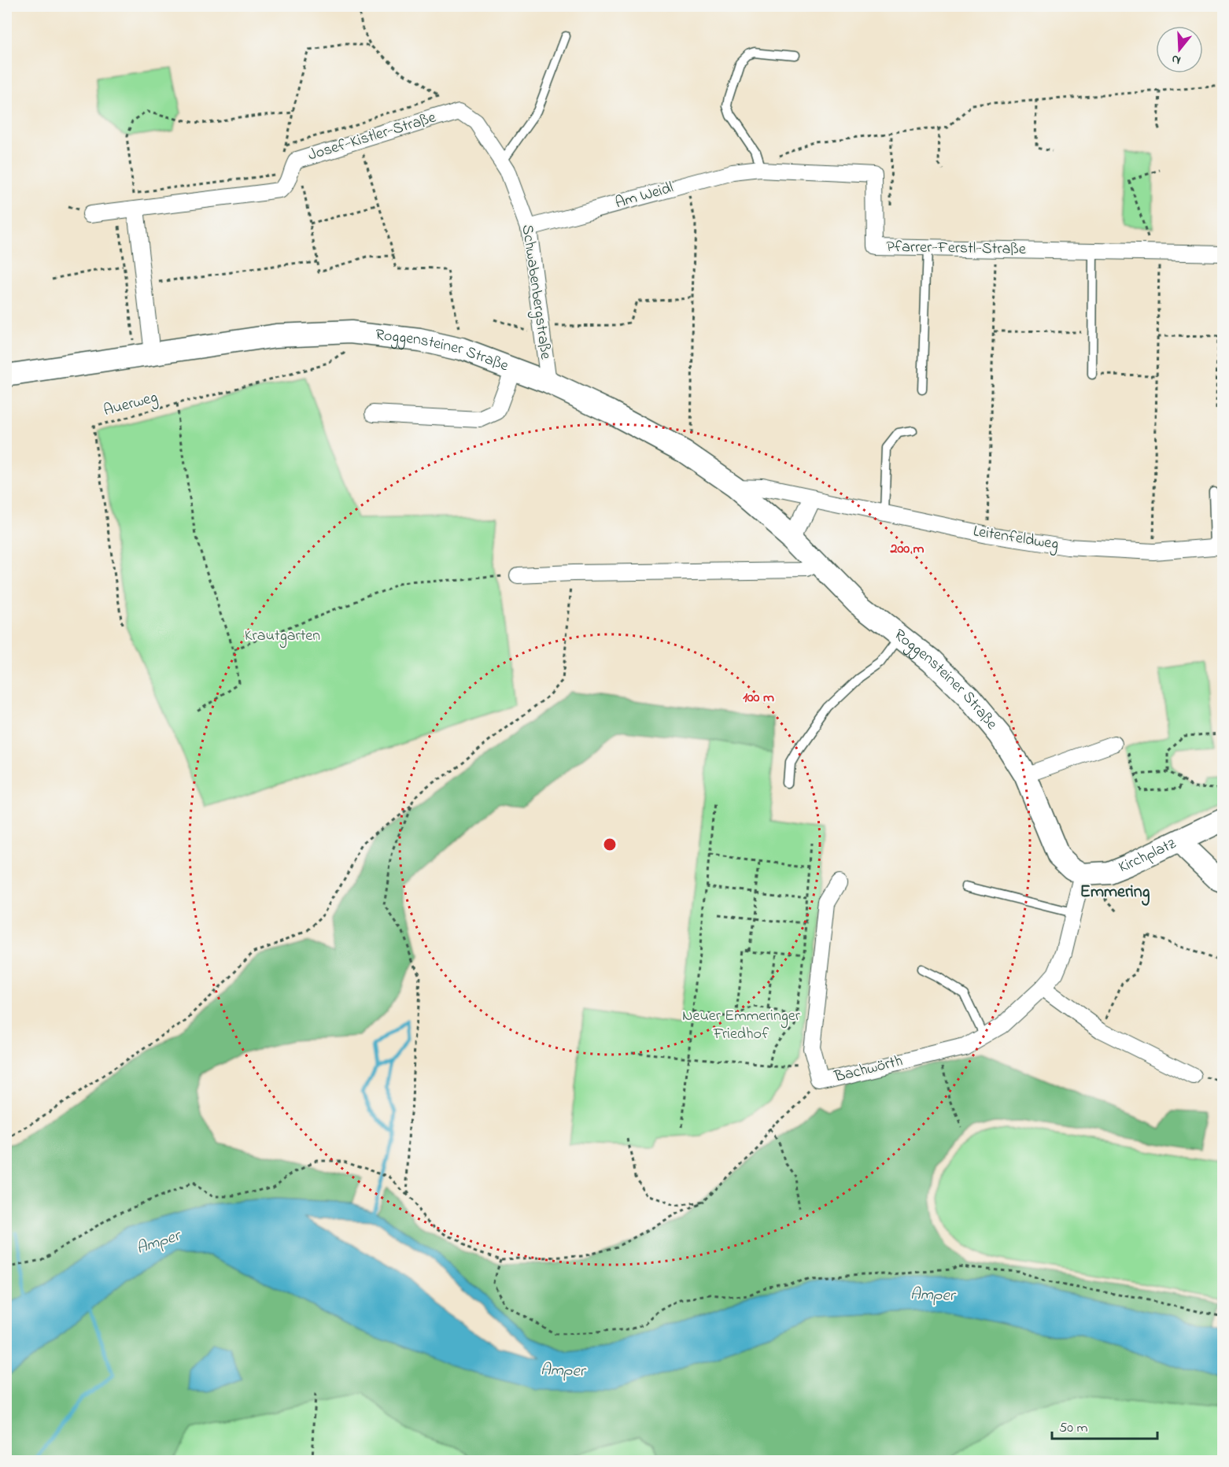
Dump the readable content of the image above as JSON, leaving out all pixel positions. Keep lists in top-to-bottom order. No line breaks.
{"streets":{"street":["Josef-Kistler-Straße","Am Weidl","Pfarrer-Ferstl-Straße","Schwabenbergstraße","Roggensteiner Straße","Leitenfeldweg","Kirchplatz","Bachwörth"],"path":["Auerweg"]},"crossings":[["Josef-Kistler-Straße","Schwabenbergstraße"],["Am Weidl","Pfarrer-Ferstl-Straße"],["Am Weidl","Schwabenbergstraße"],["Schwabenbergstraße","Roggensteiner Straße"],["Roggensteiner Straße","Auerweg"],["Roggensteiner Straße","Leitenfeldweg"],["Roggensteiner Straße","Kirchplatz"],["Roggensteiner Straße","Bachwörth"],["Kirchplatz","Bachwörth"]],"districts":["Emmering"],"water":["Amper"],"parks":["Krautgarten","Neuer Emmeringer Friedhof"],"scale_bar":"50 m","north":"bottom","rings":["200 m","100 m"]}
